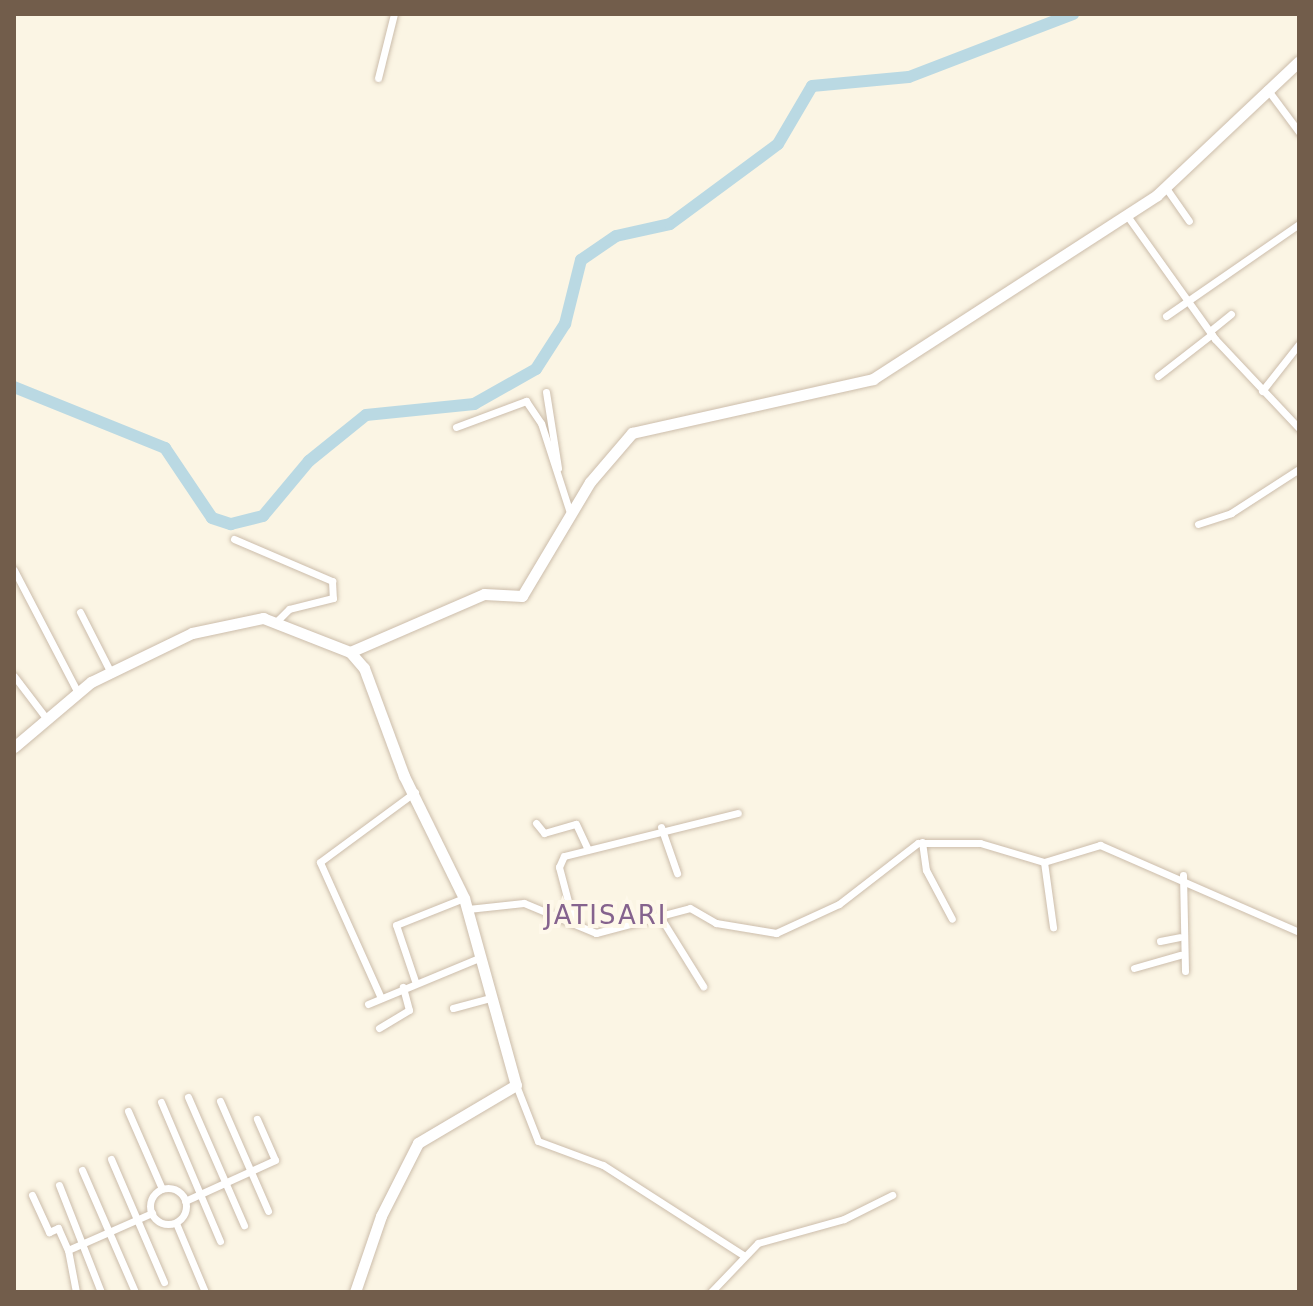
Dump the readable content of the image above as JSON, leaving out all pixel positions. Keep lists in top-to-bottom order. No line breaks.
{"districts":["JATISARI"]}
